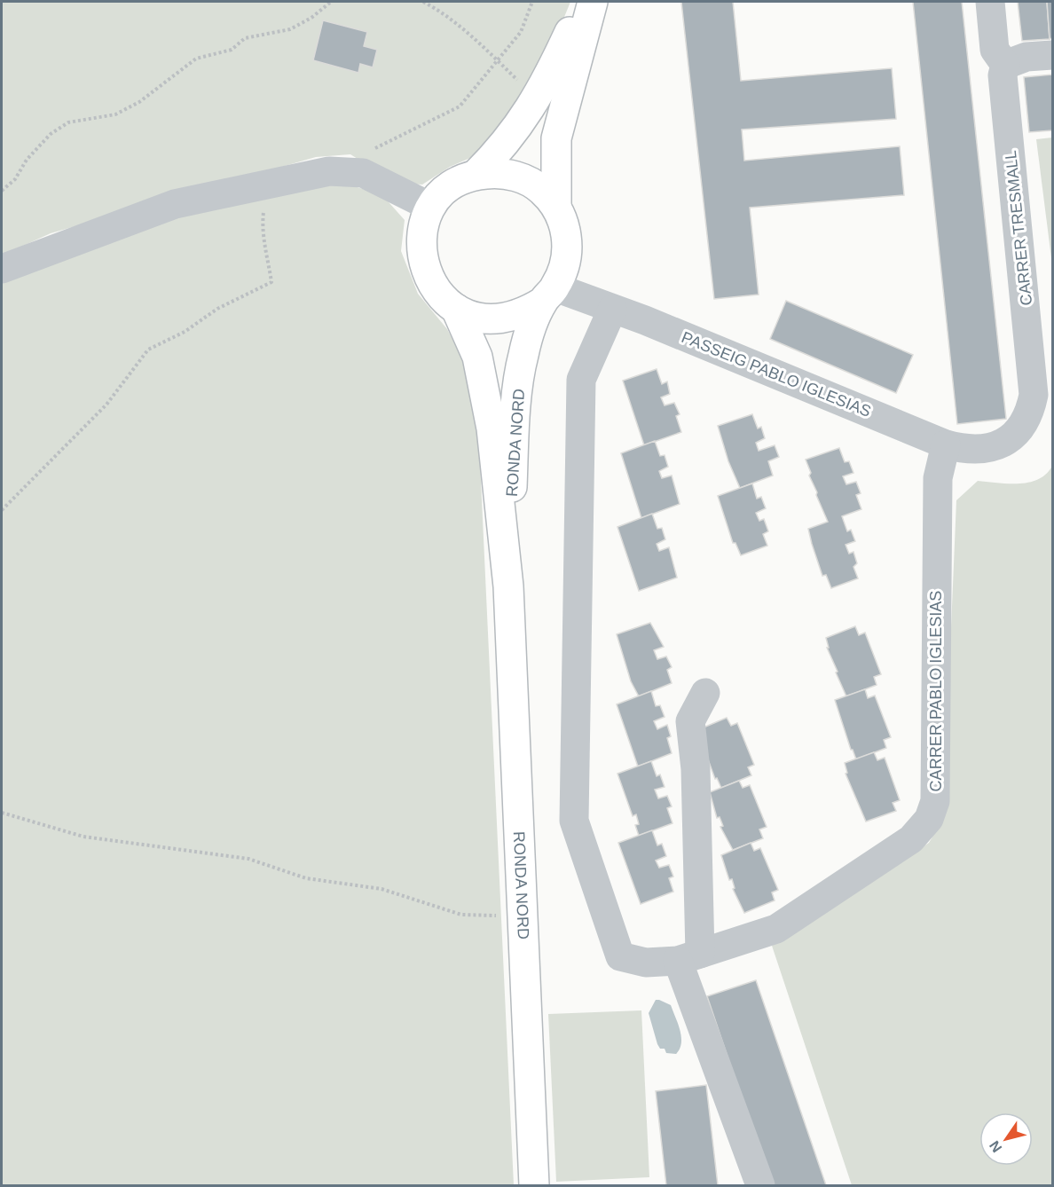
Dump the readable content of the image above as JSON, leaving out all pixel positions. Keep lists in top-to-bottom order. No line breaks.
{"streets":{"main road":["RONDA NORD"],"street":["CARRER TRESMALL","PASSEIG PABLO IGLESIAS","CARRER PABLO IGLESIAS"]},"crossings":[["CARRER TRESMALL","PASSEIG PABLO IGLESIAS"],["PASSEIG PABLO IGLESIAS","RONDA NORD"],["PASSEIG PABLO IGLESIAS","CARRER PABLO IGLESIAS"]],"north":"bottom left"}
